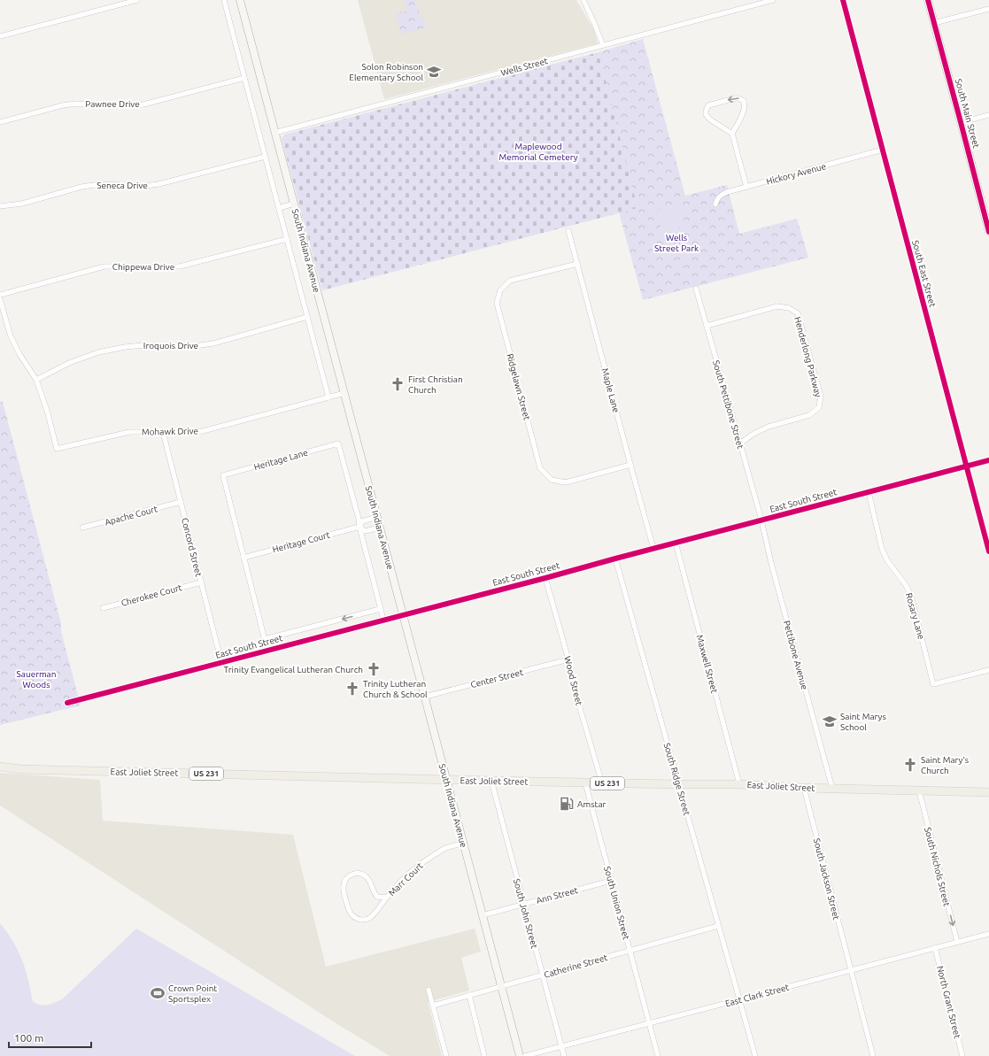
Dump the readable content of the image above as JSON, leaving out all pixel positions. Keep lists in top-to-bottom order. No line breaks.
{"streets":{"main road":["South Main Street","South Indiana Avenue","East Joliet Street","US 231"],"street":["Wells Street","Pawnee Drive","Hickory Avenue","Seneca Drive","Chippewa Drive","South East Street","Iroquois Drive","Henderlong Parkway","Ridgelawn Street","Maple Lane","South Pettibone Street","Mohawk Drive","Heritage Lane","East South Street","Apache Court","Heritage Court","Concord Street","Cherokee Court","Rosary Lane","Pettibone Avenue","Maxwell Street","Center Street","Wood Street","South Ridge Street","South Nichols Street","Marr Court","South Jackson Street","Ann Street","South Union Street","South John Street","Catherine Street","East Clark Street","North Grant Street"]},"crossings":[["Wells Street","South Indiana Avenue"],["Hickory Avenue","South East Street"],["South Indiana Avenue","Mohawk Drive"],["South Indiana Avenue","East South Street"],["South Indiana Avenue","Heritage Court"],["South Indiana Avenue","Center Street"],["South Indiana Avenue","East Joliet Street"],["South Indiana Avenue","Marr Court"],["South Indiana Avenue","Ann Street"],["South Indiana Avenue","Catherine Street"],["South East Street","East South Street"],["Iroquois Drive","Mohawk Drive"],["Henderlong Parkway","South Pettibone Street"],["Ridgelawn Street","Maple Lane"],["Maple Lane","East South Street"],["South Pettibone Street","East South Street"],["South Pettibone Street","Pettibone Avenue"],["Mohawk Drive","Concord Street"],["Heritage Lane","Heritage Court"],["East South Street","Concord Street"],["East South Street","Rosary Lane"],["East South Street","Pettibone Avenue"],["East South Street","Maxwell Street"],["East South Street","Wood Street"],["East South Street","South Ridge Street"],["Apache Court","Concord Street"],["Concord Street","Cherokee Court"],["Pettibone Avenue","East Joliet Street"],["Maxwell Street","East Joliet Street"],["Center Street","Wood Street"],["Wood Street","East Joliet Street"],["East Joliet Street","South Ridge Street"],["East Joliet Street","South Nichols Street"],["East Joliet Street","South Jackson Street"],["East Joliet Street","South Union Street"],["East Joliet Street","South John Street"],["South Ridge Street","Catherine Street"],["South Ridge Street","East Clark Street"],["South Nichols Street","East Clark Street"],["South Jackson Street","East Clark Street"],["Ann Street","South Union Street"],["Ann Street","South John Street"],["South Union Street","Catherine Street"],["South Union Street","East Clark Street"],["South John Street","Catherine Street"],["South John Street","East Clark Street"],["East Clark Street","North Grant Street"]],"one_way":["South Nichols Street"],"parks":["Maplewood Memorial Cemetery","Wells Street Park","Sauerman Woods"],"places":{"school or university":["Solon Robinson Elementary School","Saint Marys School"],"church":["First Christian Church","Trinity Evangelical Lutheran Church","Trinity Lutheran Church & School","Saint Mary's Church"],"fuel station":["Amstar"],"sports":["Crown Point Sportsplex"]},"scale_bar":"100 m"}
